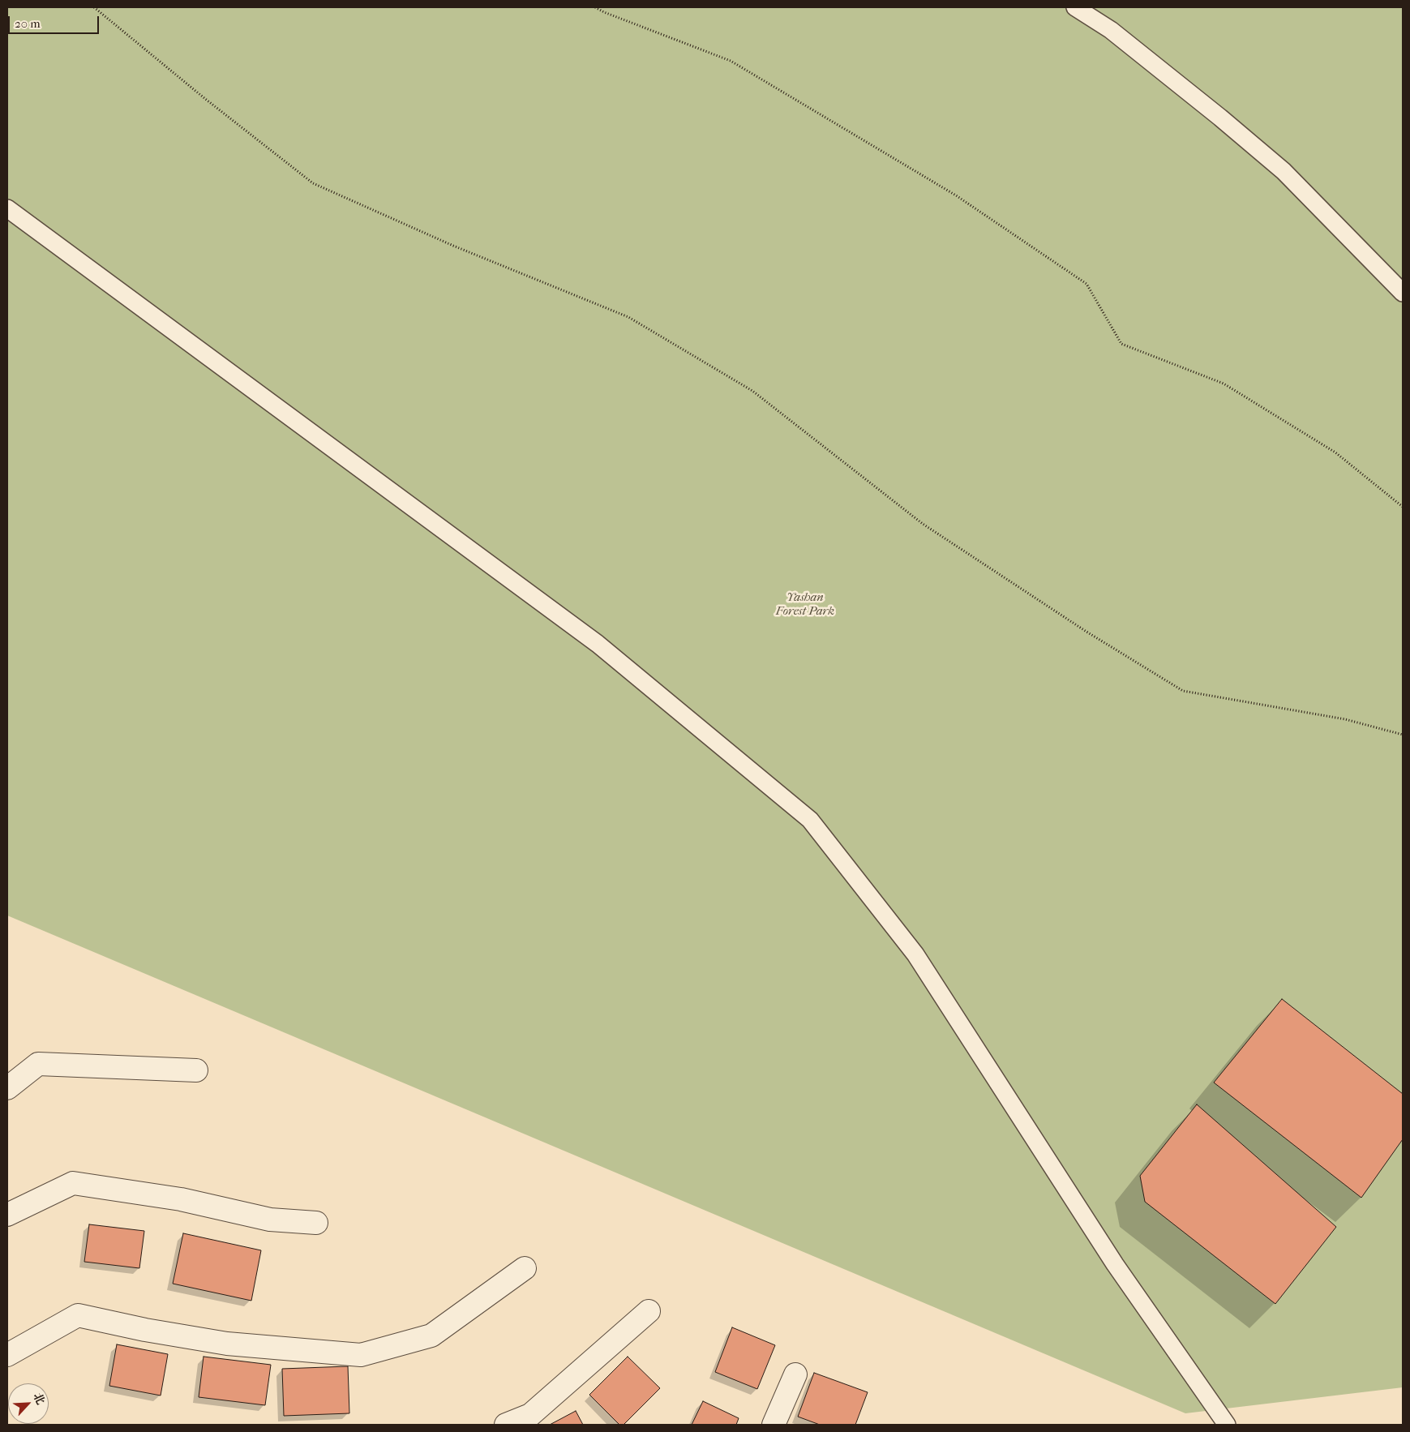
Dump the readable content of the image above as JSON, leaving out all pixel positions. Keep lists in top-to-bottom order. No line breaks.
{"parks":["Yashan Forest Park"],"scale_bar":"20 m","north":"top right"}
